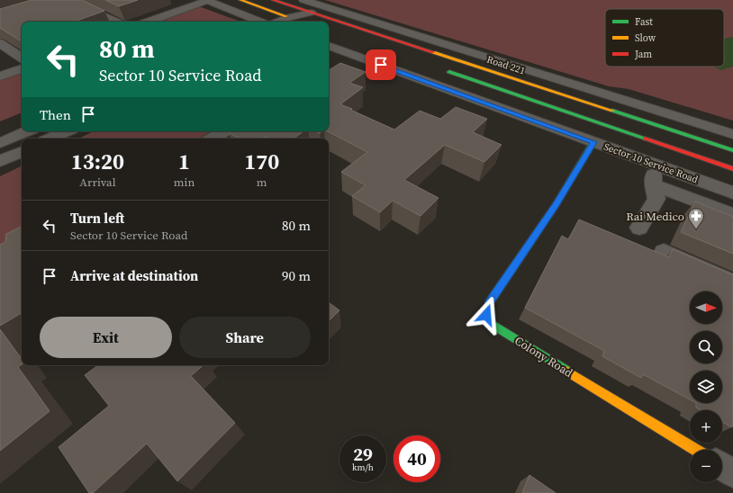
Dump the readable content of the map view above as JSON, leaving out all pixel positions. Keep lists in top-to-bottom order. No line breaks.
{"streets":{"main road":["Road 221","Colony Road"],"street":["Sector 10 Service Road"]},"crossings":[["Sector 10 Service Road","Colony Road"]],"places":{"pharmacy":["Rai Medico"]},"legend":["Fast","Slow","Jam"],"north":"right","page":{"turn":["80 m","Sector 10 Service Road"],"then":"Then","eta":["13:20","Arrival","1","min","170","m"],"list":[{"name":"Turn left","note":"Sector 10 Service Road","value":"80 m"},{"name":"Arrive at destination","value":"90 m"}],"map_buttons":["+","−"],"buttons":["Exit","Share"],"speed":"29 km/h","limit":"40"}}
